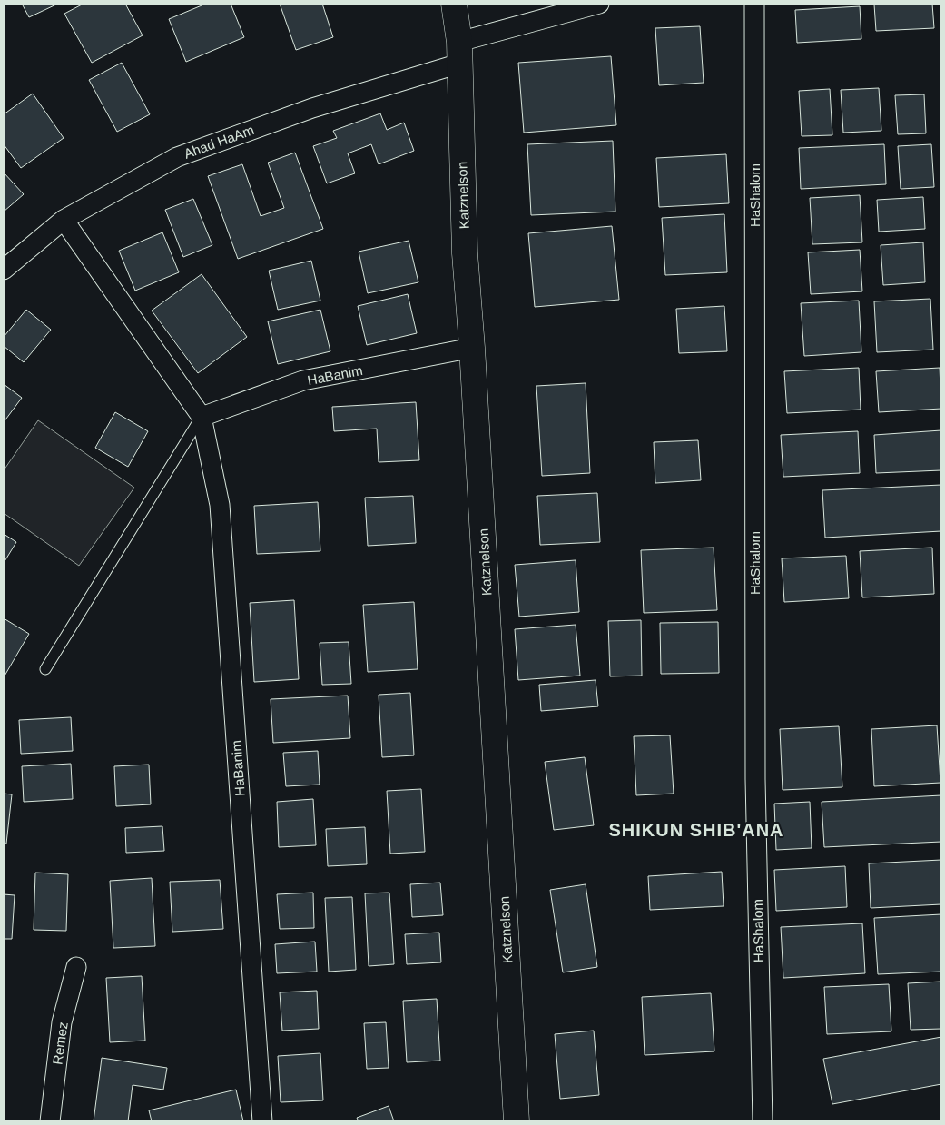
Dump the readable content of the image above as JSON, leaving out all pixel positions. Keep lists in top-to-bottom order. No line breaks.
{"streets":{"street":["Ahad HaAm","Katznelson","HaShalom","HaBanim","Remez"]},"crossings":[["Ahad HaAm","Katznelson"],["Ahad HaAm","HaBanim"],["Katznelson","HaBanim"]],"districts":["SHIKUN SHIB'ANA"]}
